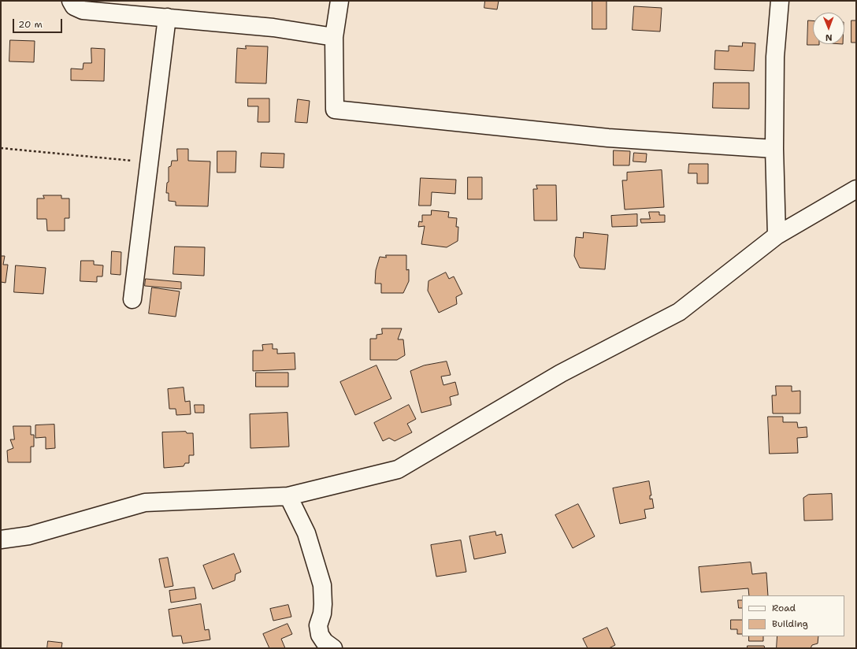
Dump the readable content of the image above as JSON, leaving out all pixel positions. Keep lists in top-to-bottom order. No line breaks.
{"legend":["Road","Building"],"scale_bar":"20 m","north":"bottom"}
